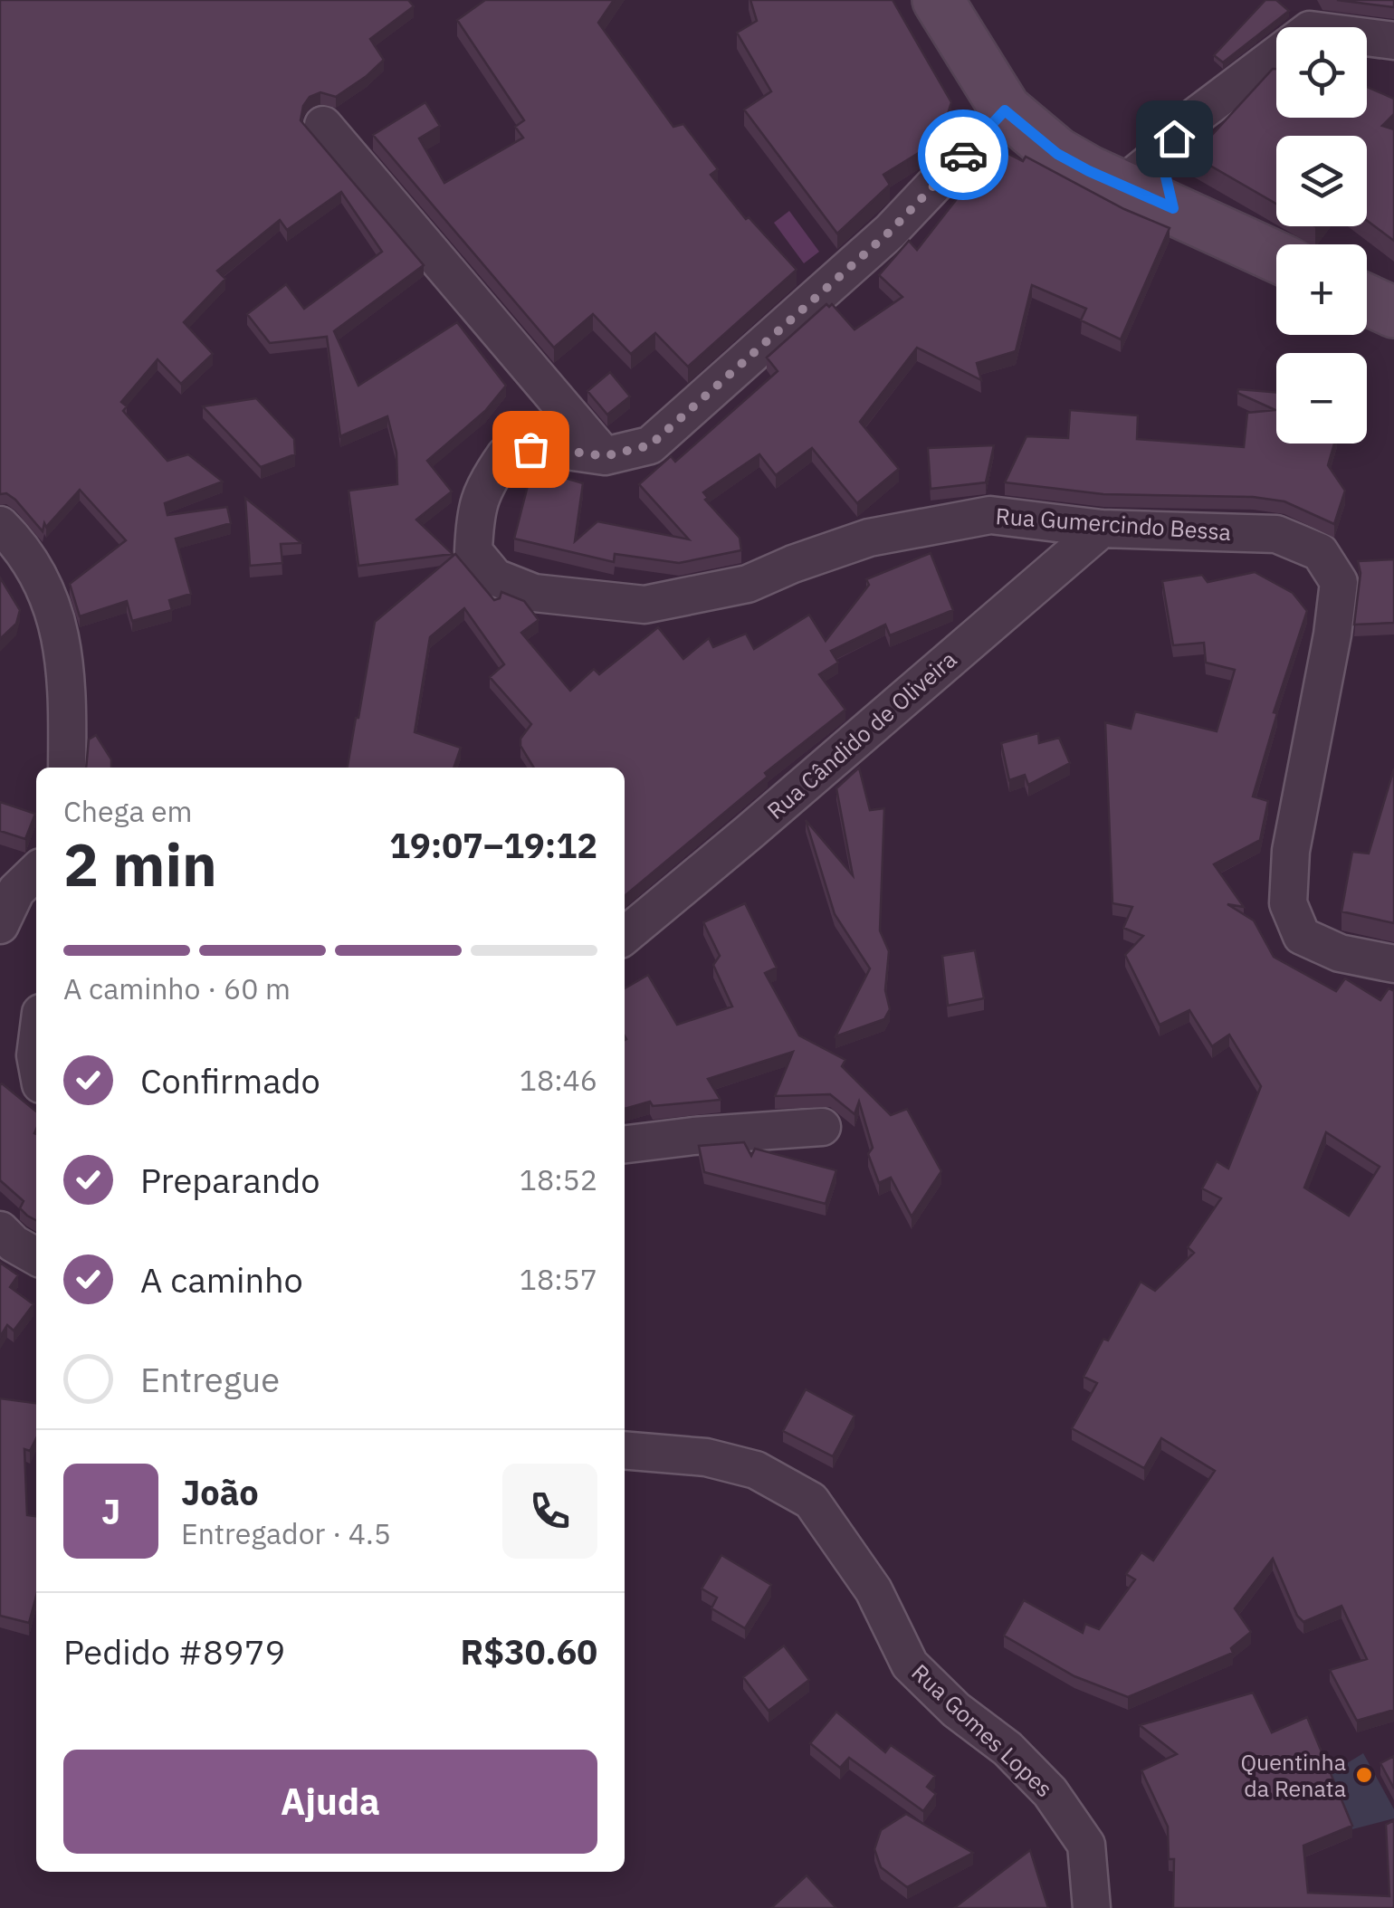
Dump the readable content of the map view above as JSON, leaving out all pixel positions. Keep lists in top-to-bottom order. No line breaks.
{"streets":{"street":["Rua Gumercindo Bessa","Rua Cândido de Oliveira","Rua Gomes Lopes"]},"crossings":[["Rua Gumercindo Bessa","Rua Cândido de Oliveira"]],"places":["Quentinha da Renata"],"page":{"map_buttons":["+","−"],"heading":["2 min","Chega em","19:07–19:12"],"panel":["João","Entregador · 4.5","Pedido #8979","R$30.60"],"bar":"A caminho · 60 m","list":[["Confirmado","18:46"],["Preparando","18:52"],["A caminho","18:57"],"Entregue"],"round":"J","buttons":"Ajuda"}}
